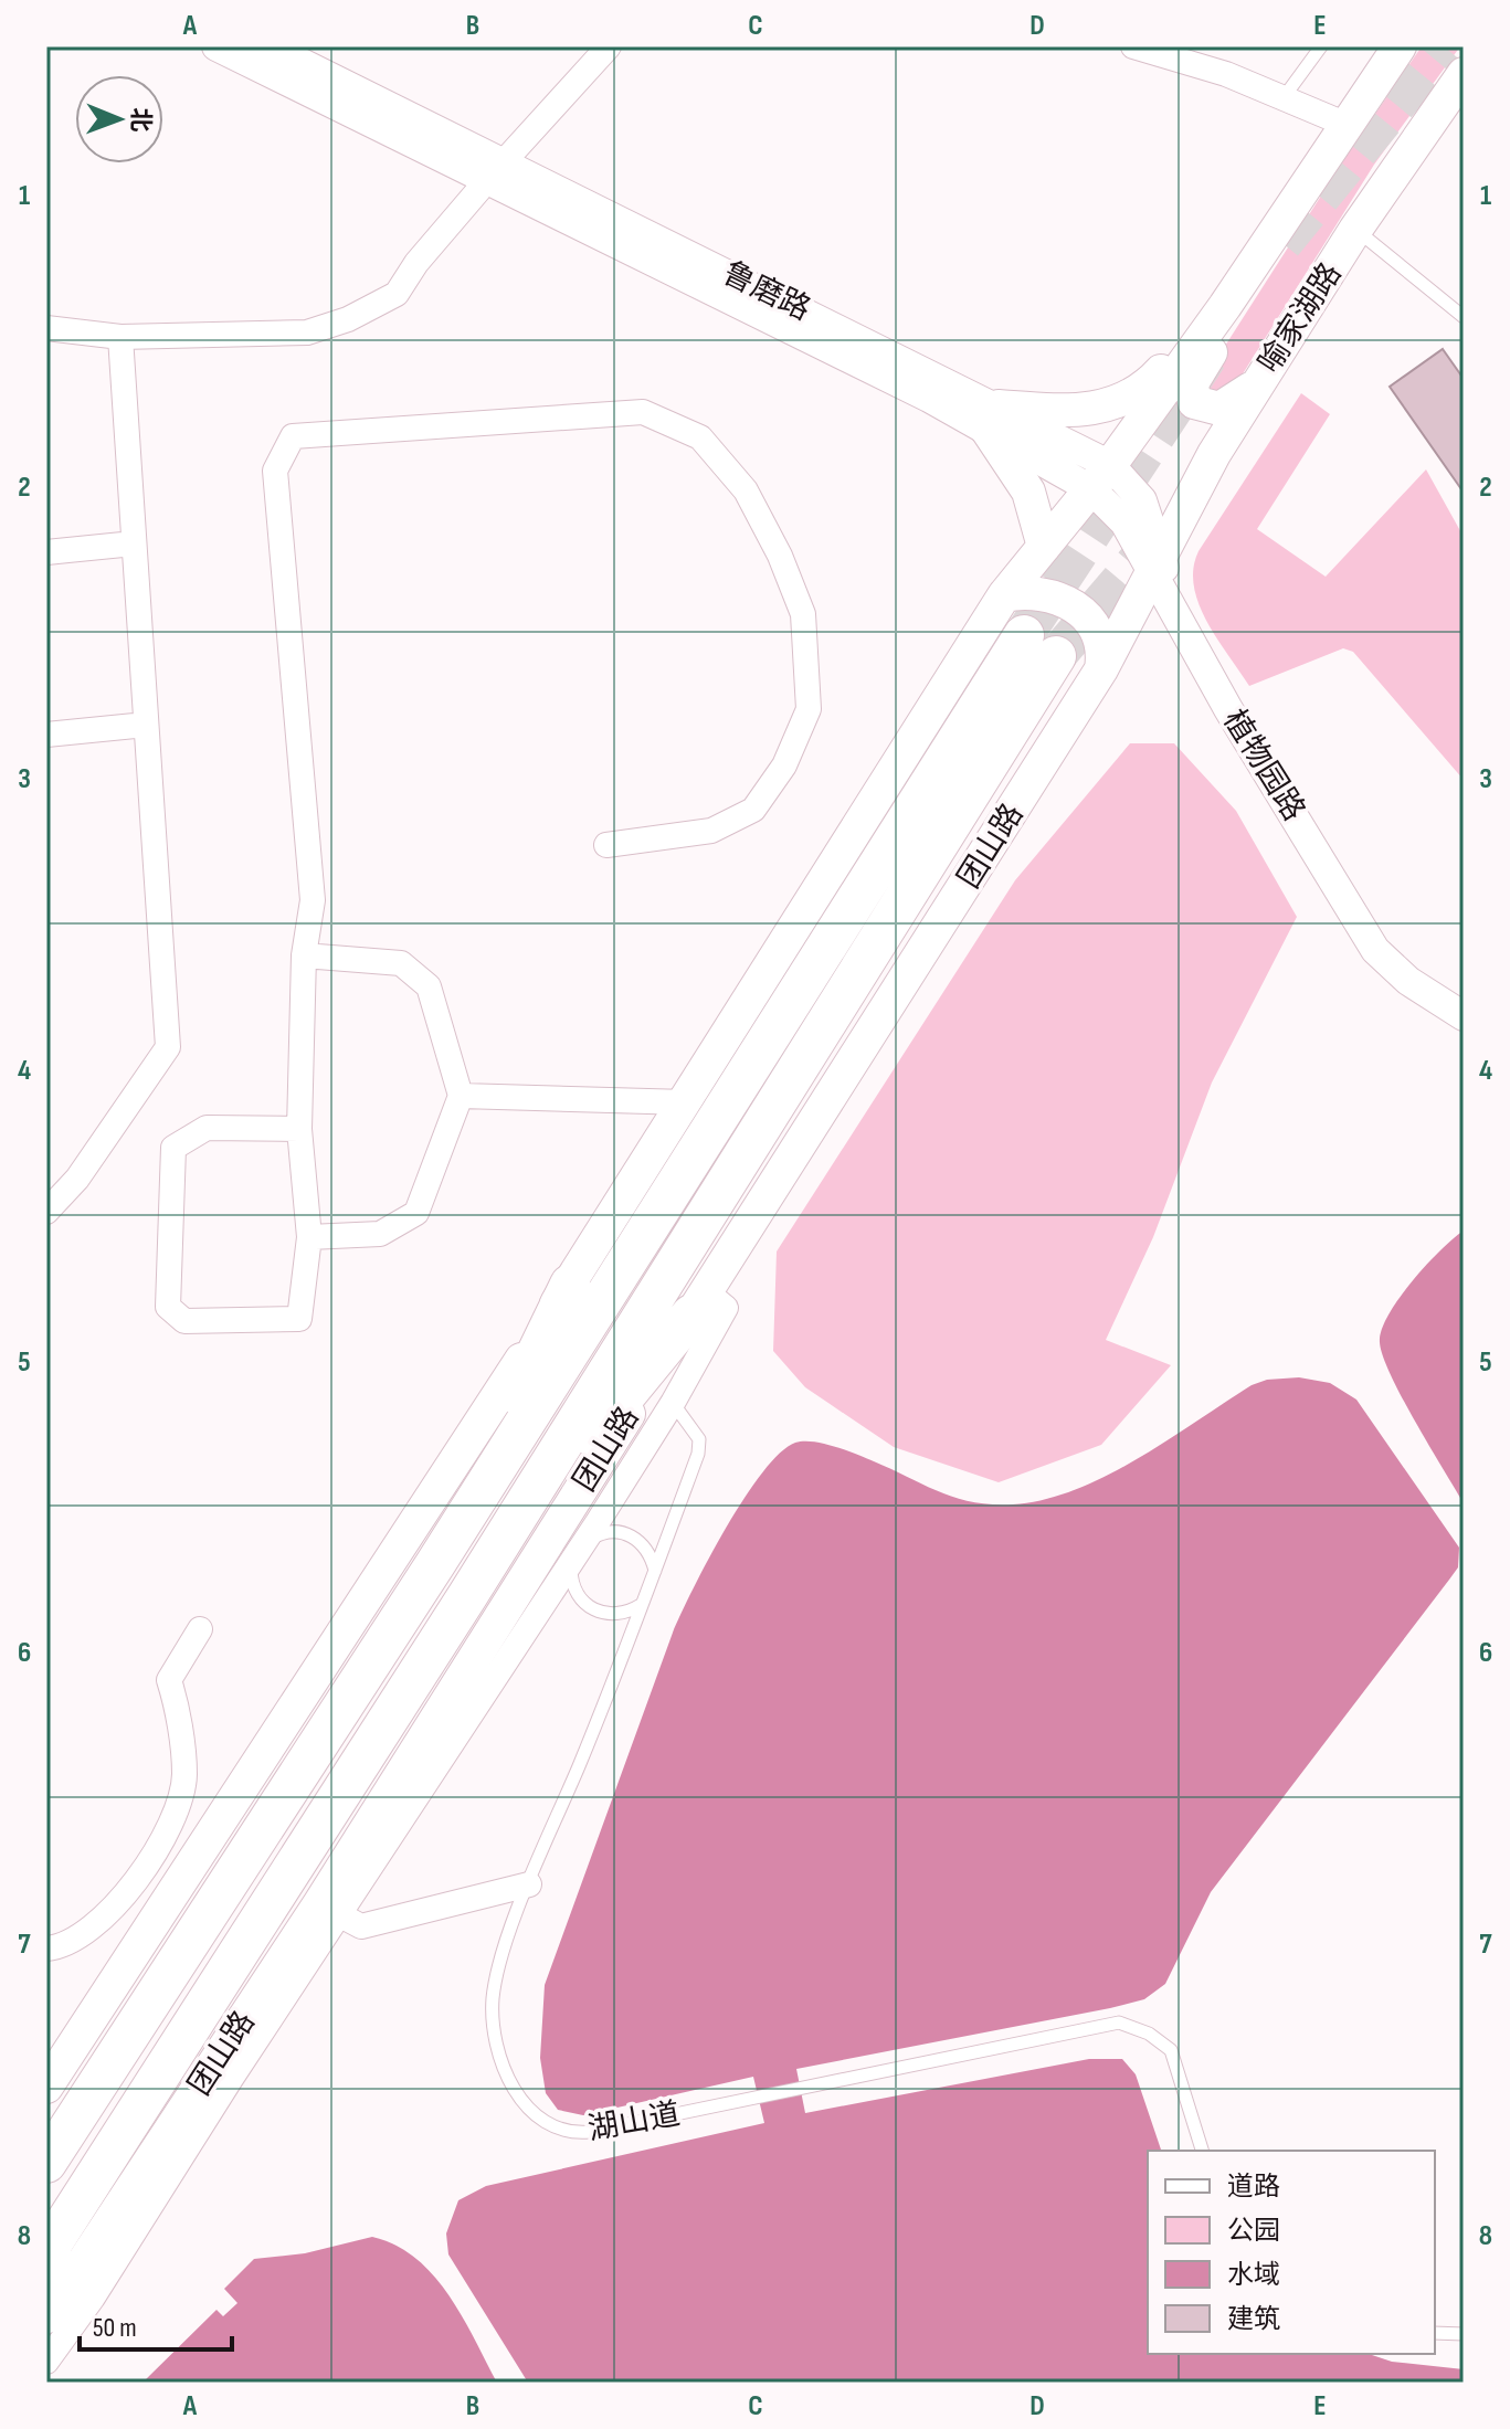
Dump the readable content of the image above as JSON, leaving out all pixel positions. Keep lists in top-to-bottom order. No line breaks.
{"streets":{"highway":["团山路"],"main road":["喻家湖路"],"street":["鲁磨路","植物园路"],"lane":["湖山道"]},"crossings":[["鲁磨路","植物园路"],["喻家湖路","植物园路"],["喻家湖路","团山路"],["植物园路","团山路"]],"legend":["道路","公园","水域","建筑"],"scale_bar":"50 m","north":"right","grid":{"columns":["A","B","C","D","E"],"rows":["1","2","3","4","5","6","7","8"]}}
